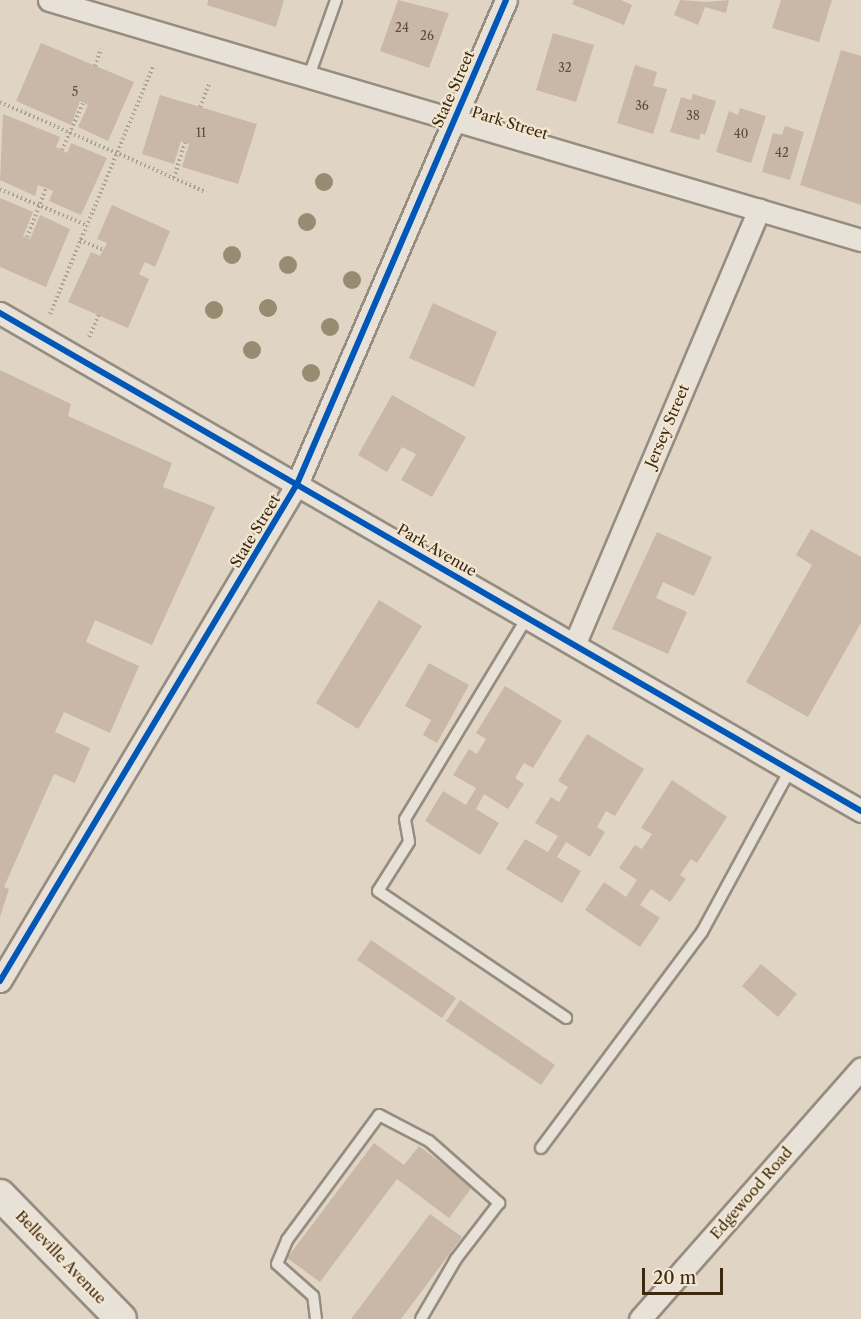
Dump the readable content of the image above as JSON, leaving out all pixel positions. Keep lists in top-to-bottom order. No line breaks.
{"streets":{"main road":["Belleville Avenue"],"street":["State Street","Park Street","Jersey Street","Park Avenue","Edgewood Road"]},"crossings":[["State Street","Park Street"],["State Street","Park Avenue"],["Park Street","Jersey Street"],["Jersey Street","Park Avenue"]],"house_numbers":["24","26","32","5","36","38","11","40","42"],"scale_bar":"20 m"}
